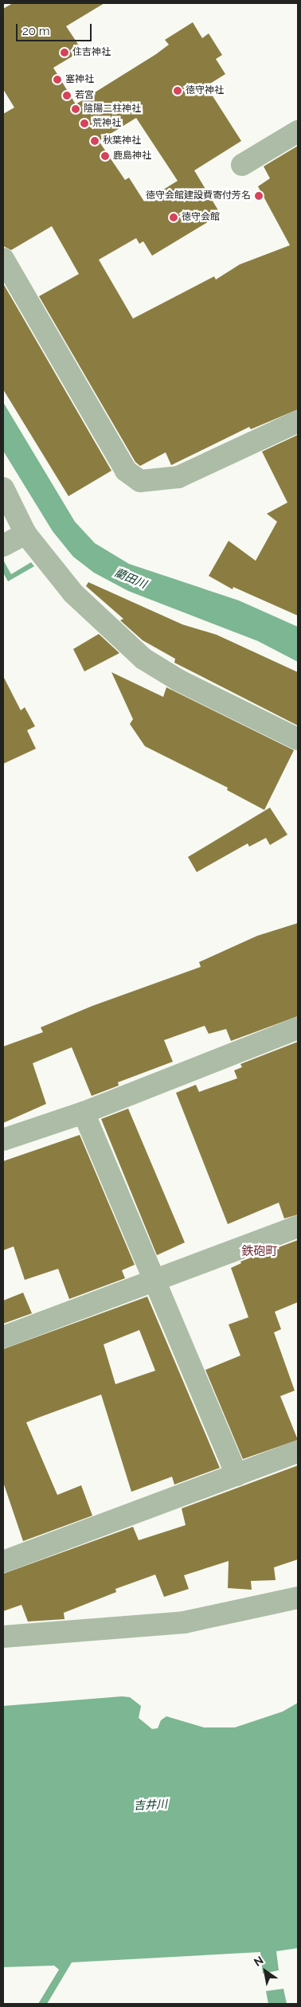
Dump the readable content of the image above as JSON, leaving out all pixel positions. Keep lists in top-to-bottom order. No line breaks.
{"districts":["鉄砲町"],"water":["藺田川","吉井川"],"places":["住吉神社","塞神社","徳守神社","若宮","陰陽二柱神社","荒神社","秋葉神社","鹿島神社","徳守会館建設費寄付芳名","徳守会館"],"scale_bar":"20 m","north":"top left"}
